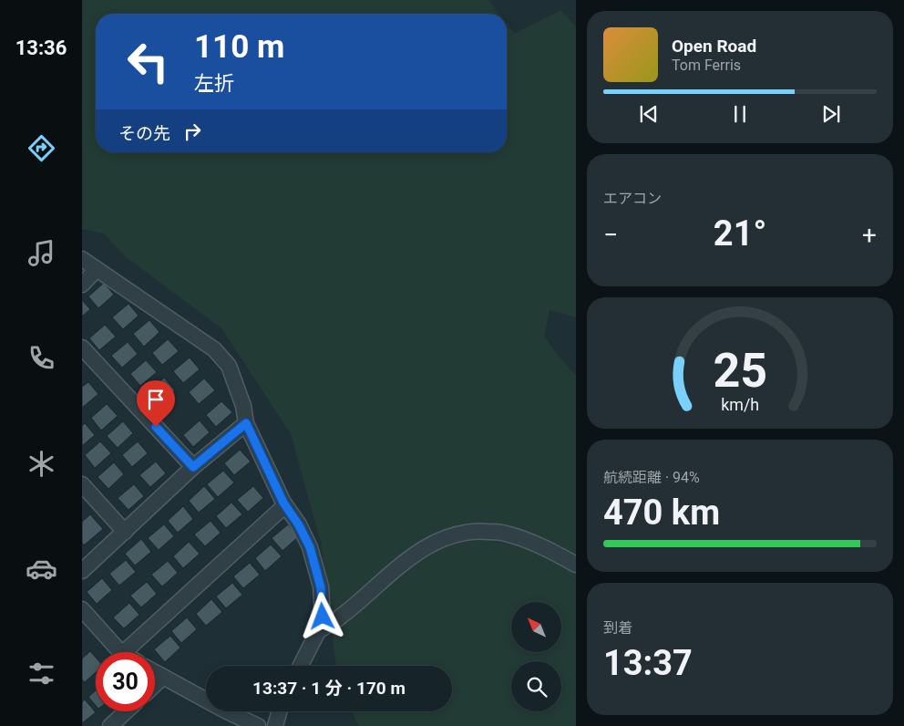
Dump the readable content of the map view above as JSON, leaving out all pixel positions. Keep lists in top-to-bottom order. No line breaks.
{"north":"top left","page":{"tabs":"13:36","turn":["110 m","左折"],"song":["Open Road","Tom Ferris"],"then":"その先","tile":["エアコン",["航続距離 · 94%","470 km"],["到着","13:37"]],"heat":["−","21°","+"],"limit":"30","trip":"13:37 · 1 分 · 170 m","gauge":["25","km/h"]}}
